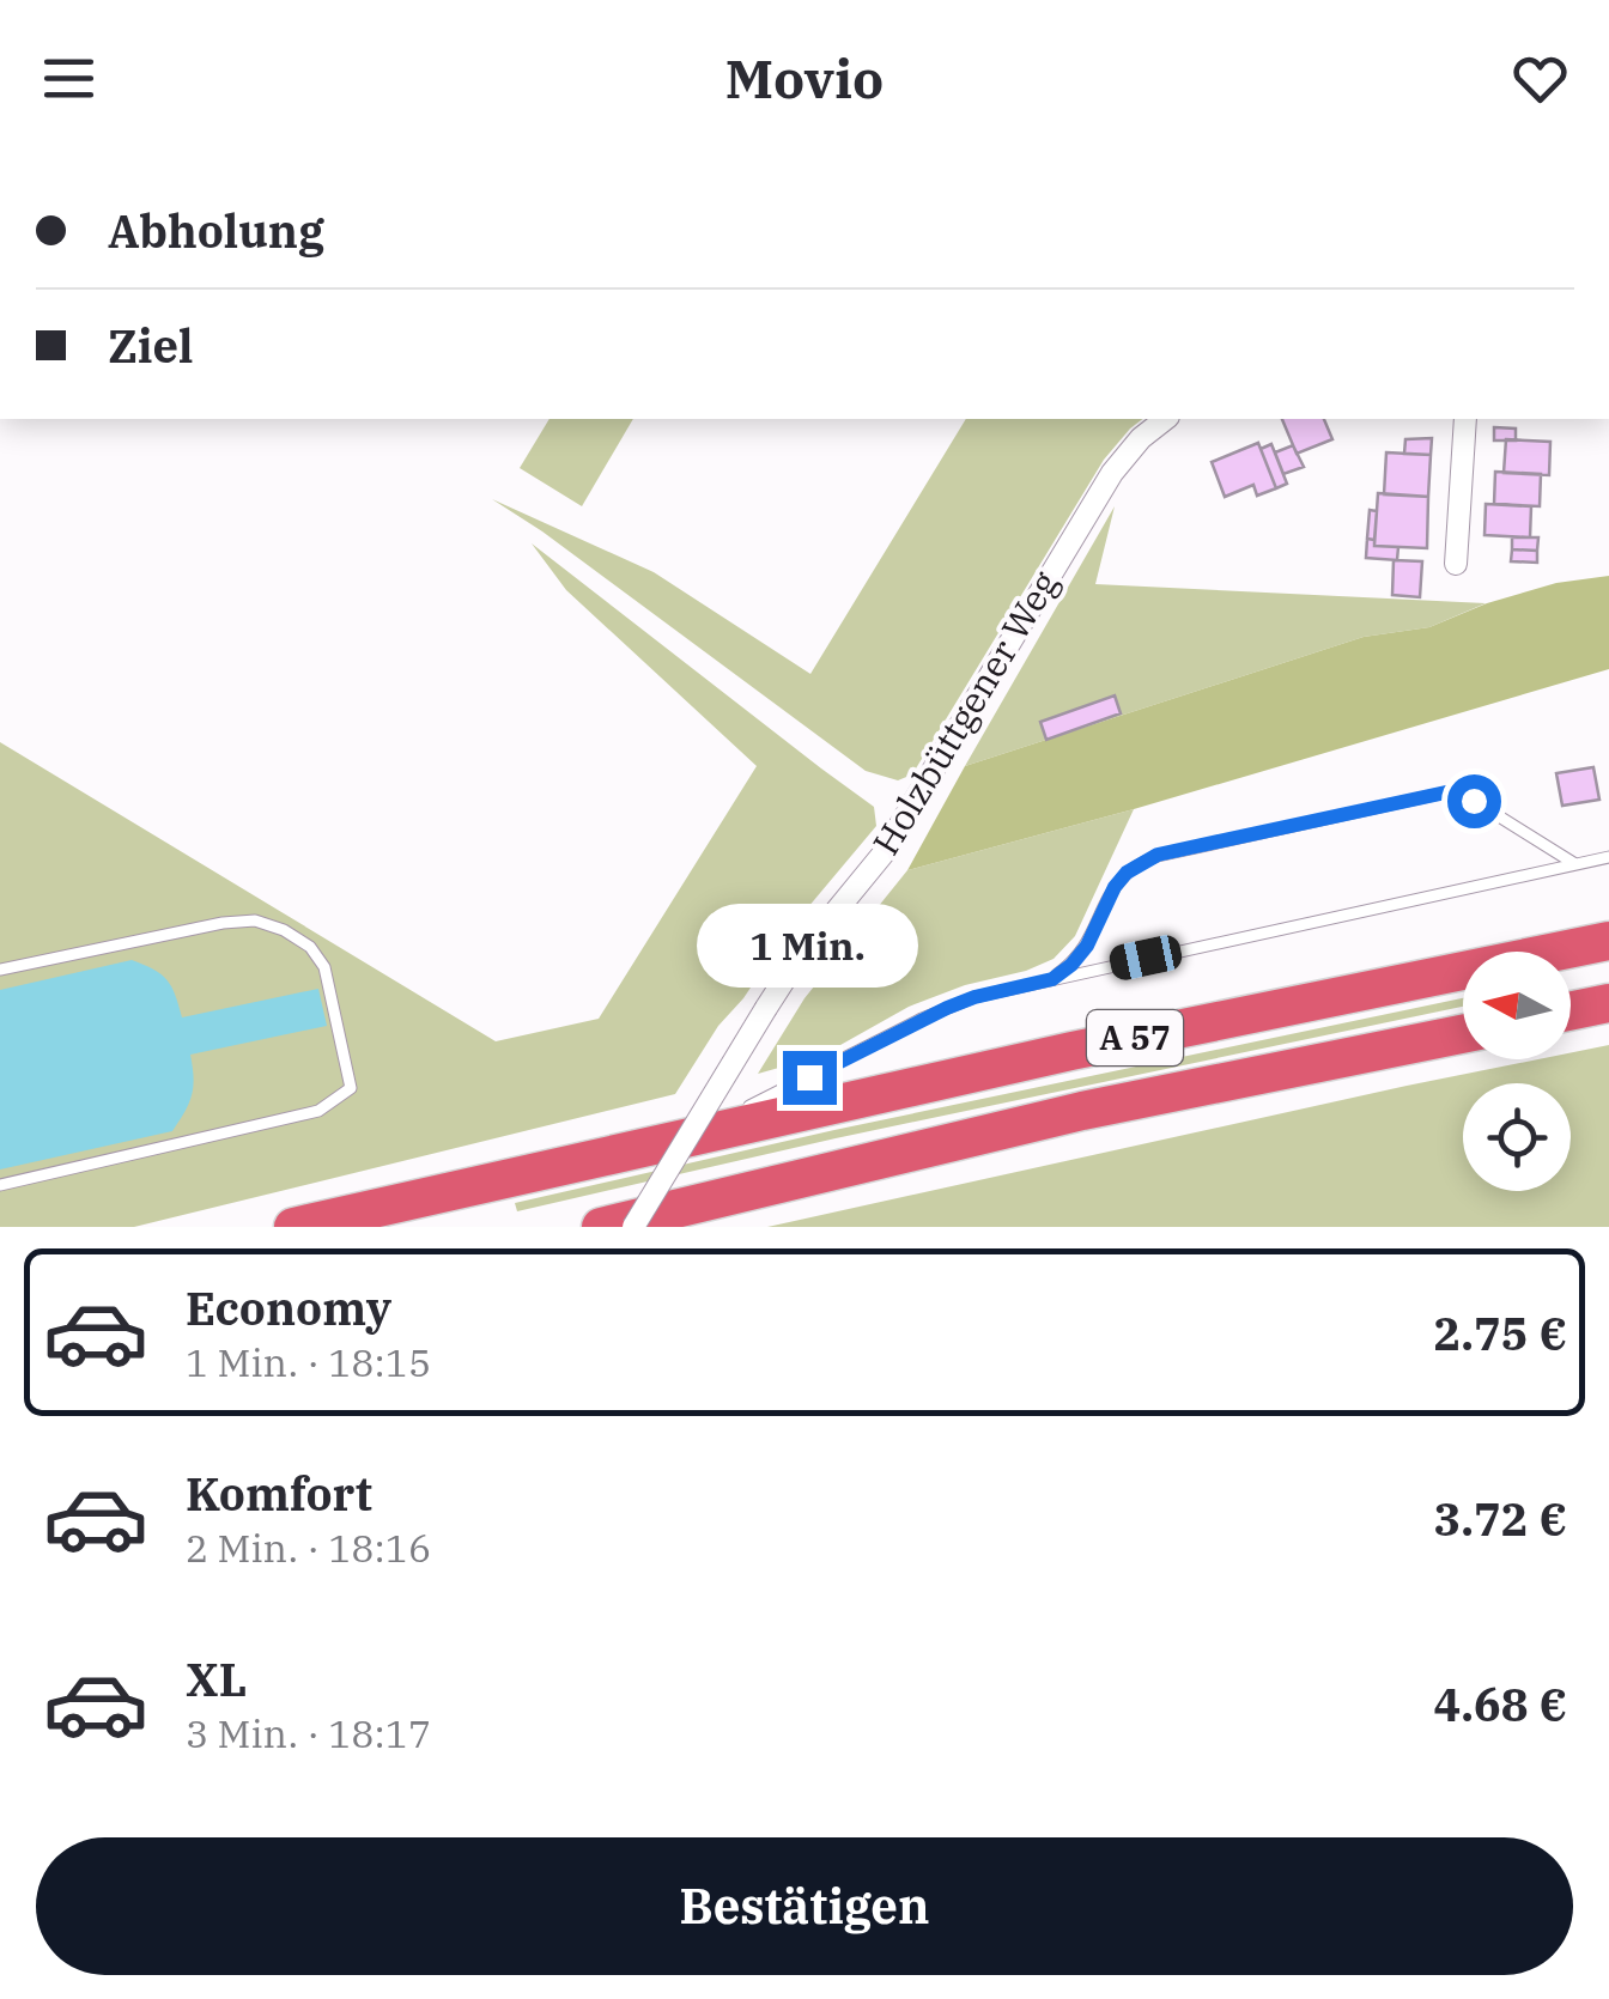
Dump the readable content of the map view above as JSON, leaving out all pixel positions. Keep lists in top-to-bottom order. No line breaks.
{"streets":{"highway":["A 57"],"street":["Holzbüttgener Weg"]},"north":"left","page":{"header":"Movio","banner":["Abholung","Ziel"],"bubble":"1 Min.","list":[{"name":"Economy","note":"1 Min. · 18:15","value":"2.75 €"},{"name":"Komfort","note":"2 Min. · 18:16","value":"3.72 €"},{"name":"XL","note":"3 Min. · 18:17","value":"4.68 €"}],"buttons":"Bestätigen"}}
